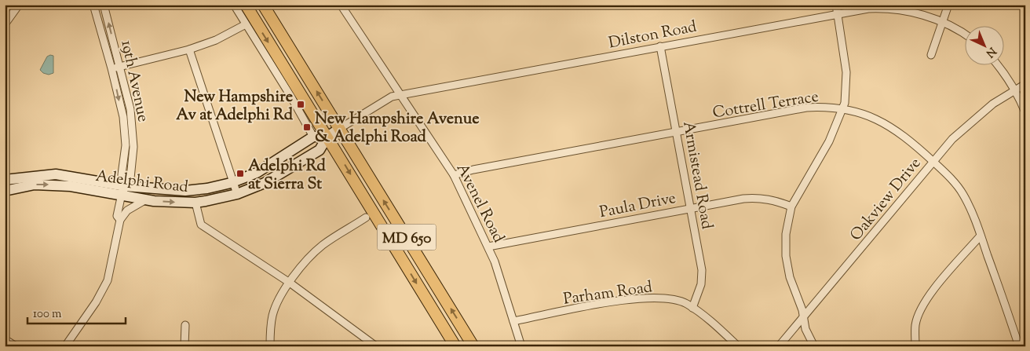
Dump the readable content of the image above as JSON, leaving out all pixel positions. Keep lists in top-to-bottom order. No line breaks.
{"streets":{"main road":["Adelphi Road","MD 650"],"street":["Dilston Road","19th Avenue","Cottrell Terrace","Armistead Road","Oakview Drive","Avenel Road","Paula Drive","Parham Road"]},"crossings":[["Dilston Road","Armistead Road"],["Dilston Road","Adelphi Road"],["Dilston Road","Avenel Road"],["Dilston Road","MD 650"],["19th Avenue","Adelphi Road"],["Cottrell Terrace","Armistead Road"],["Cottrell Terrace","Oakview Drive"],["Cottrell Terrace","Avenel Road"],["Armistead Road","Paula Drive"],["Armistead Road","Parham Road"],["Adelphi Road","MD 650"],["Avenel Road","Paula Drive"],["Avenel Road","Parham Road"]],"places":{"transit":["New Hampshire Av at Adelphi Rd","New Hampshire Avenue & Adelphi Road","Adelphi Rd at Sierra St"]},"scale_bar":"100 m","north":"bottom right"}
